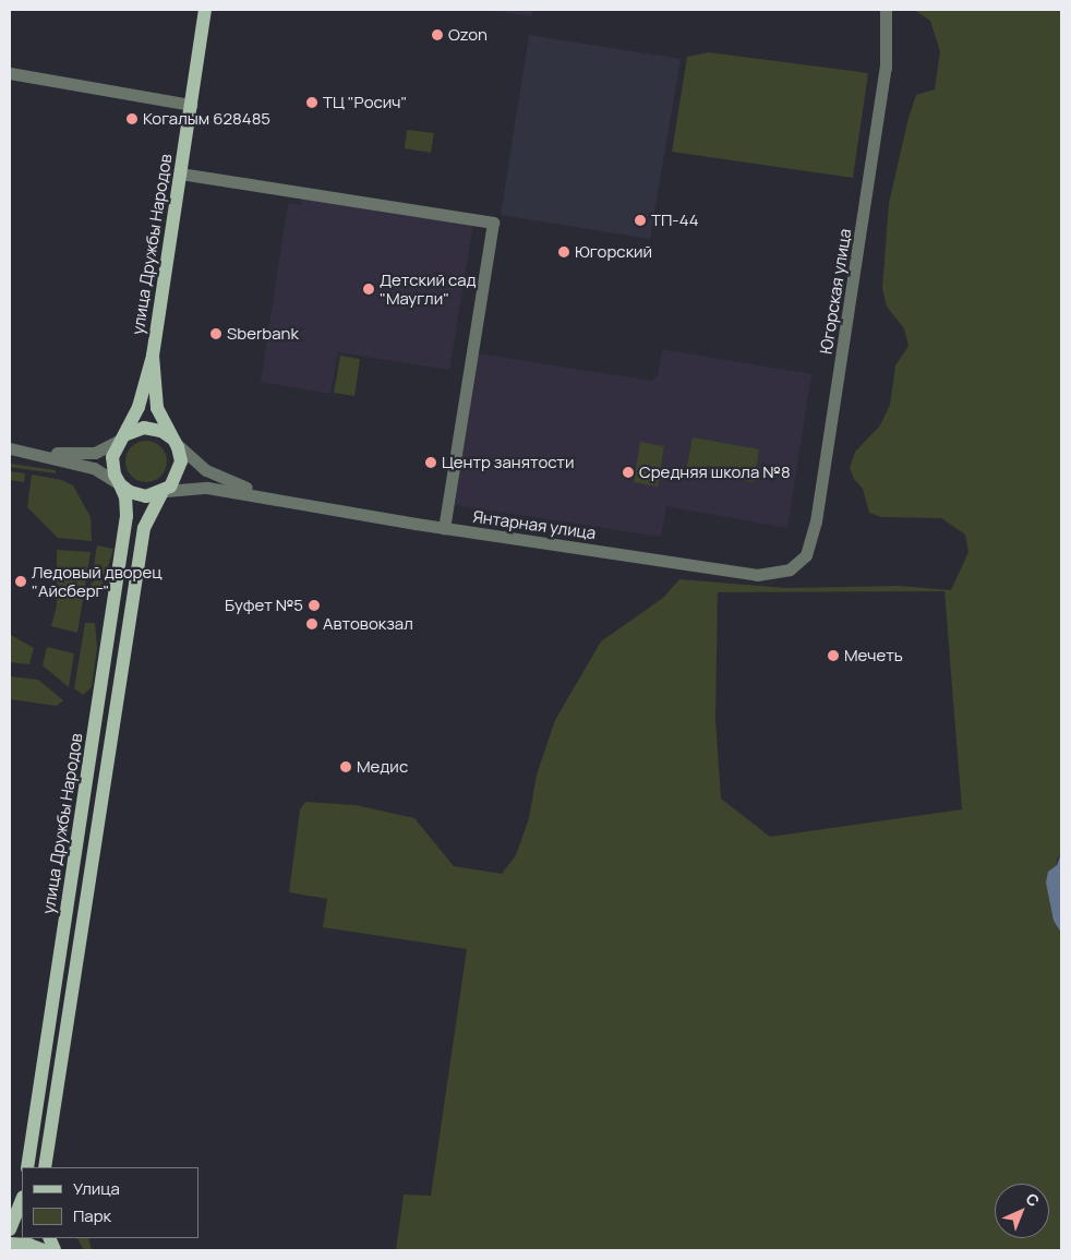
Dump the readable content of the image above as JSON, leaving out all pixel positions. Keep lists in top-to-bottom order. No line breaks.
{"streets":{"main road":["улица Дружбы Народов"],"street":["Югорская улица","Янтарная улица"]},"crossings":[["Югорская улица","Янтарная улица"]],"places":["Ozon","ТЦ \"Росич\"","Когалым 628485","ТП-44","Югорский","Детский сад \"Маугли\"","Sberbank","Центр занятости","Средняя школа №8","Ледовый дворец \"Айсберг\"","Буфет №5","Автовокзал","Мечеть","Медис"],"legend":["Улица","Парк"],"north":"top right"}
